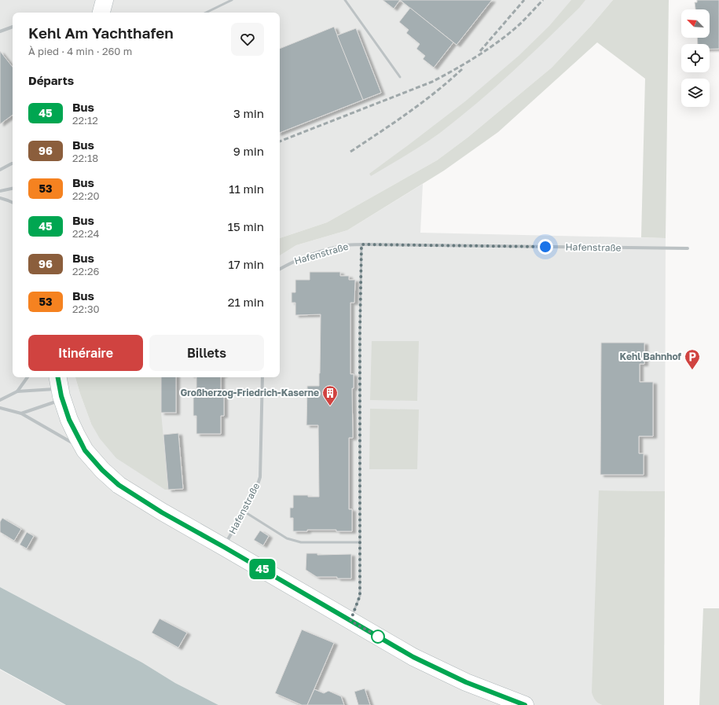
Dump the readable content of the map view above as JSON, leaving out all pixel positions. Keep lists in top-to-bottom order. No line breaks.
{"streets":{"street":["Hafenstraße"]},"places":{"parking":["Kehl Bahnhof"],"building":["Großherzog-Friedrich-Kaserne"]},"lines":["bus line 45"],"north":"top left","page":{"on_map":"45","heading":[["Kehl Am Yachthafen","À pied · 4 min · 260 m"],"Départs"],"list":[{"mark":"45","name":"Bus","note":"22:12","value":"3 min"},{"mark":"96","name":"Bus","note":"22:18","value":"9 min"},{"mark":"53","name":"Bus","note":"22:20","value":"11 min"},{"mark":"45","name":"Bus","note":"22:24","value":"15 min"},{"mark":"96","name":"Bus","note":"22:26","value":"17 min"},{"mark":"53","name":"Bus","note":"22:30","value":"21 min"}],"buttons":["Itinéraire","Billets"]}}
